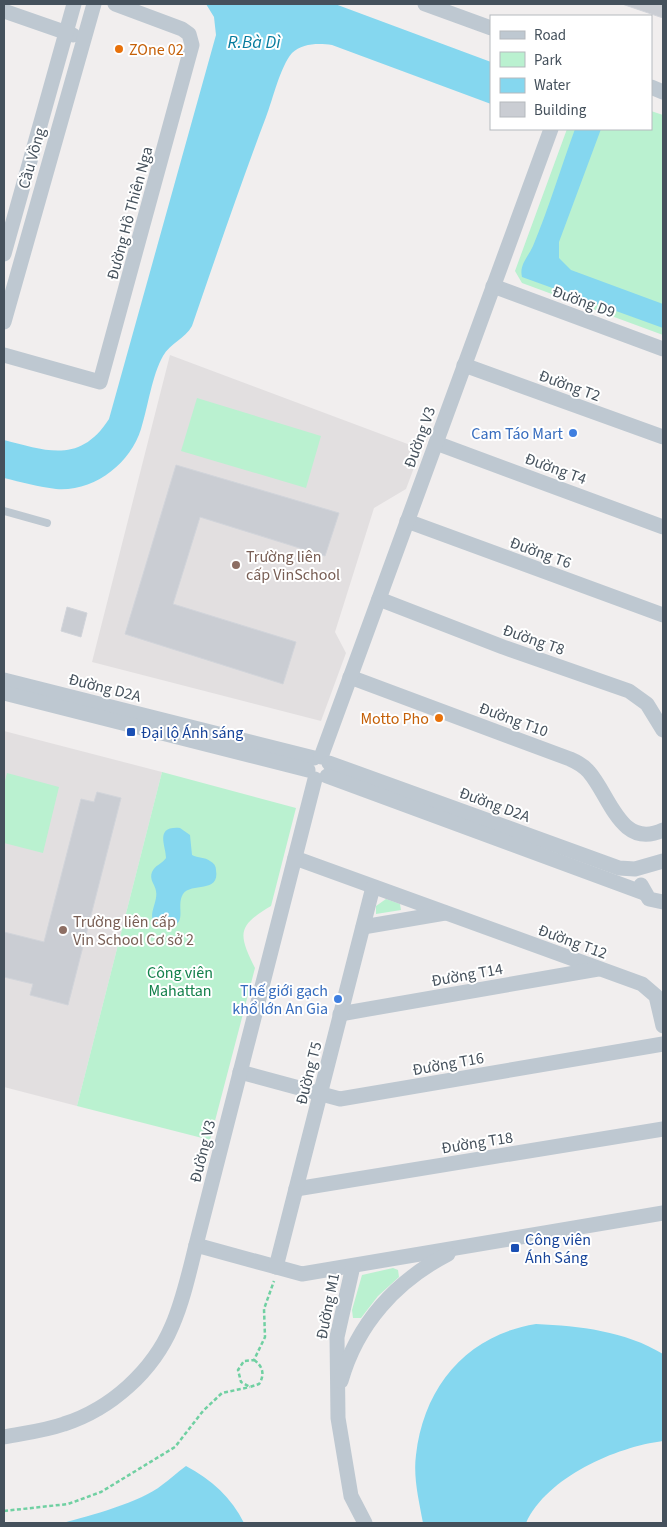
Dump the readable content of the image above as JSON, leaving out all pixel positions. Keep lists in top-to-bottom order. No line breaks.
{"streets":{"street":["Cầu Vồng","Đường Hồ Thiên Nga","Đường D9","Đường T2","Đường V3","Đường T4","Đường T6","Đường T8","Đường D2A","Đường T10","Đường T12","Đường T14","Đường T16","Đường T5","Đường T18","Đường M1"]},"crossings":[["Đường D9","Đường V3"],["Đường T2","Đường V3"],["Đường V3","Đường T4"],["Đường V3","Đường T6"],["Đường V3","Đường T8"],["Đường V3","Đường D2A"],["Đường V3","Đường T10"],["Đường V3","Đường T12"],["Đường V3","Đường T16"],["Đường V3","Đường M1"],["Đường T12","Đường T14"],["Đường T12","Đường T5"],["Đường T14","Đường T5"],["Đường T16","Đường T5"],["Đường T5","Đường T18"],["Đường T5","Đường M1"]],"water":["R.Bà Dì"],"parks":["Công viên Mahattan"],"places":{"other":["ZOne 02","Cam Táo Mart","Trường liên cấp VinSchool","Motto Pho","Trường liên cấp Vin School Cơ sở 2","Thế giới gạch khổ lớn An Gia"],"transit":["Đại lộ Ánh sáng","Công viên Ánh Sáng"]},"legend":["Road","Park","Water","Building"]}
